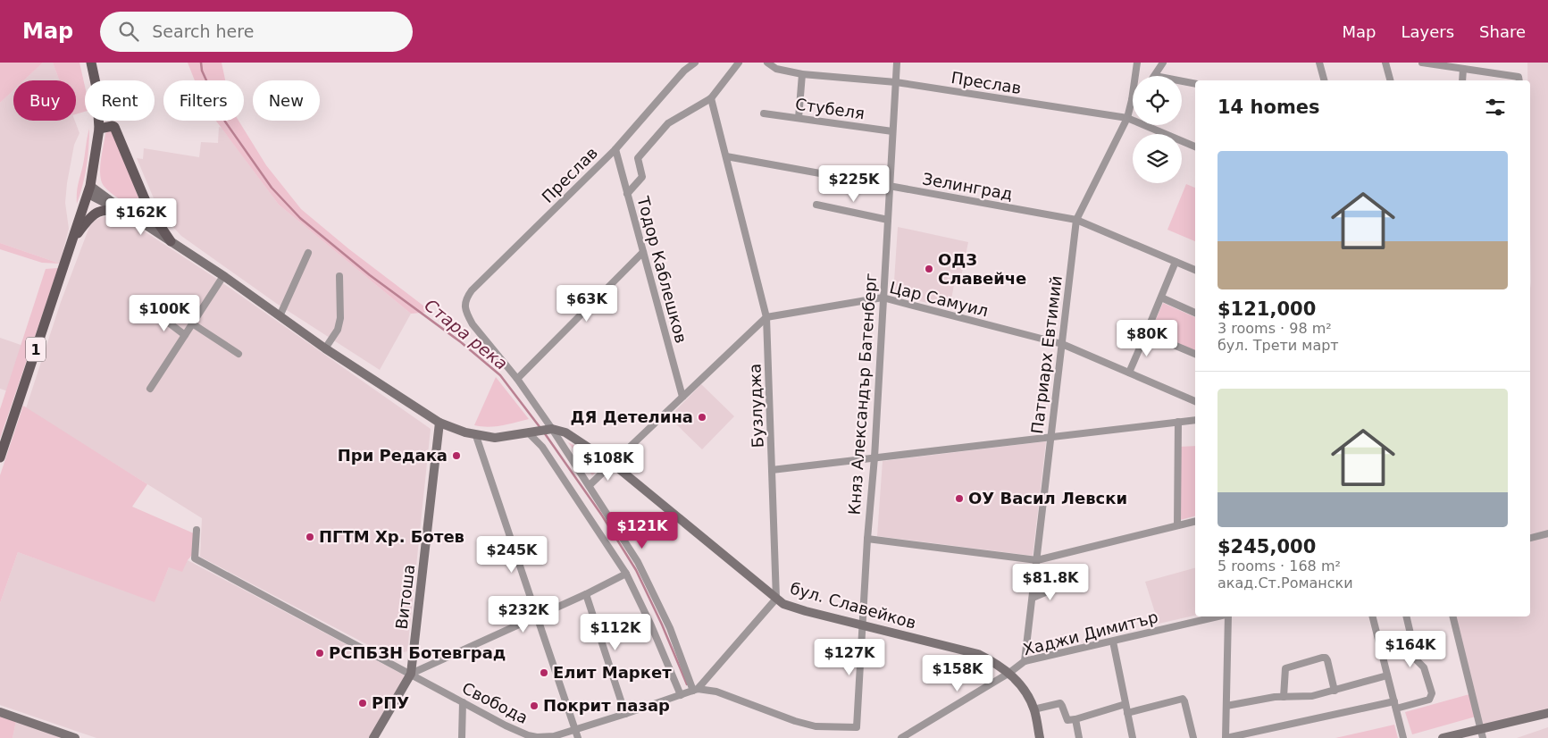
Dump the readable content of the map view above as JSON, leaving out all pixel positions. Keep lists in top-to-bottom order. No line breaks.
{"streets":{"main road":["1"],"street":["Преслав","Стубеля","Зелинград","Тодор Каблешков","Цар Самуил","Патриарх Евтимий","Княз Александър Батенберг","Бузлуджа","Витоша","бул. Славейков","Хаджи Димитър","Свобода"]},"crossings":[["Преслав","Тодор Каблешков"],["Преслав","Патриарх Евтимий"],["Преслав","Княз Александър Батенберг"],["Стубеля","Княз Александър Батенберг"],["Зелинград","Патриарх Евтимий"],["Зелинград","Княз Александър Батенберг"],["Зелинград","Бузлуджа"],["Цар Самуил","Патриарх Евтимий"],["Цар Самуил","Княз Александър Батенберг"],["Цар Самуил","Бузлуджа"],["Патриарх Евтимий","Хаджи Димитър"],["Княз Александър Батенберг","бул. Славейков"],["Княз Александър Батенберг","Свобода"],["Бузлуджа","бул. Славейков"],["Витоша","Свобода"],["бул. Славейков","Хаджи Димитър"]],"water":["Стара река"],"places":["ОДЗ Славейче","ДЯ Детелина","При Редака","ОУ Васил Левски","ПГТМ Хр. Ботев","РСПБЗН Ботевград","Елит Маркет","РПУ","Покрит пазар"],"page":{"header":"Map","search":"Search here","nav":["Map","Layers","Share"],"chip":["Buy","Rent","Filters","New"],"heading":"14 homes","list":[{"name":"$121,000","note":"3 rooms · 98 m² · бул. Трети март"},{"name":"$245,000","note":"5 rooms · 168 m² · акад.Ст.Романски"}],"price":["$225K","$162K","$63K","$100K","$80K","$108K","$121K","$245K","$81.8K","$232K","$112K","$164K","$127K","$158K"]}}
